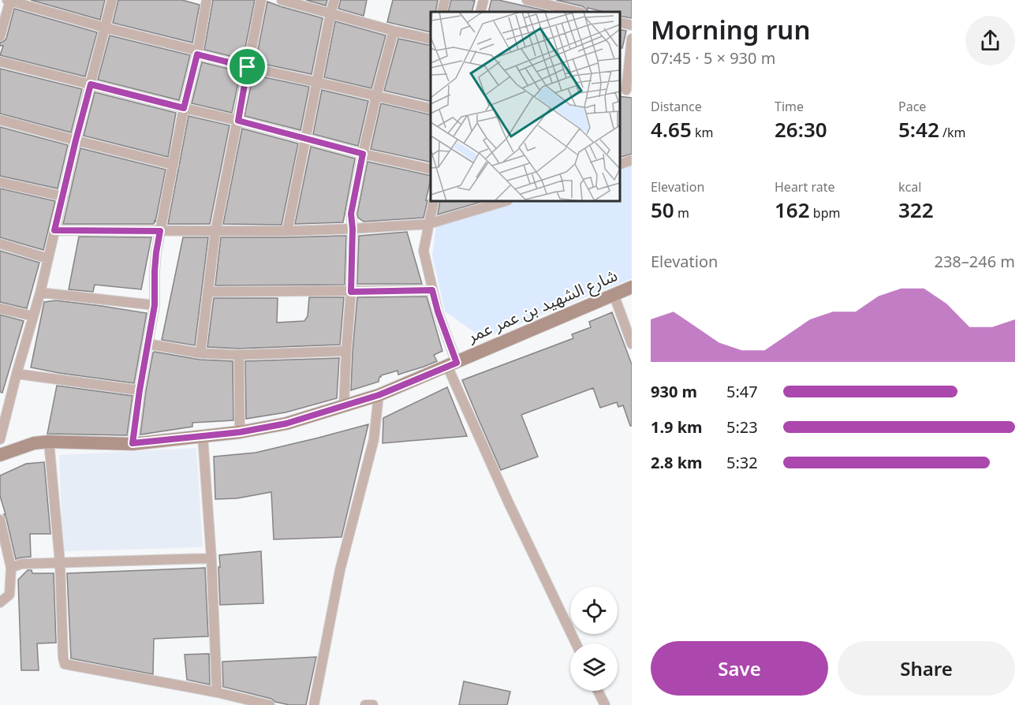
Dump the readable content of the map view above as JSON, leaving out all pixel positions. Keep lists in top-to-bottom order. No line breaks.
{"streets":{"street":["شارع الشهيد بن عمر عمر"]},"page":{"heading":["Morning run","07:45 · 5 × 930 m"],"stats":[["Distance","4.65 km"],["Time","26:30"],["Pace","5:42 /km"],["Elevation","50 m"],["Heart rate","162 bpm"],["kcal","322"]],"chart":["Elevation","238–246 m"],"list":[{"name":"930 m","note":"5:47"},{"name":"1.9 km","note":"5:23"},{"name":"2.8 km","note":"5:32"}],"buttons":["Save","Share"]}}
